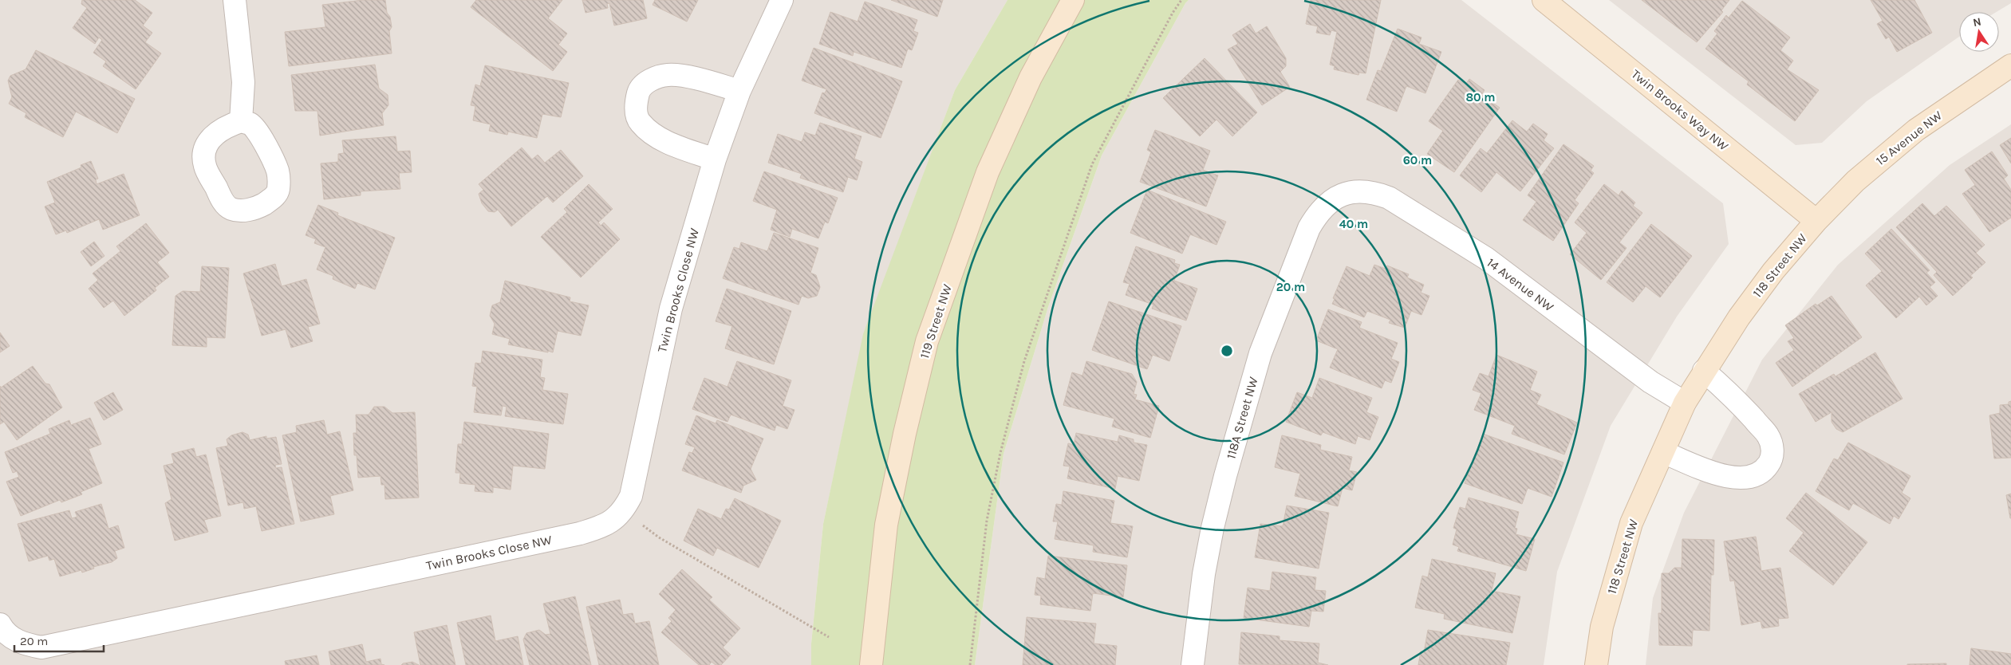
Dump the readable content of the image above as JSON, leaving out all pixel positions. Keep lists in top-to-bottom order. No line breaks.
{"streets":{"street":["Twin Brooks Way NW","15 Avenue NW","118 Street NW","14 Avenue NW","Twin Brooks Close NW","119 Street NW","118A Street NW"]},"crossings":[["Twin Brooks Way NW","15 Avenue NW"],["Twin Brooks Way NW","118 Street NW"],["15 Avenue NW","118 Street NW"],["118 Street NW","14 Avenue NW"],["14 Avenue NW","118A Street NW"]],"scale_bar":"20 m","north":"top","rings":["80 m","60 m","40 m","20 m"]}
